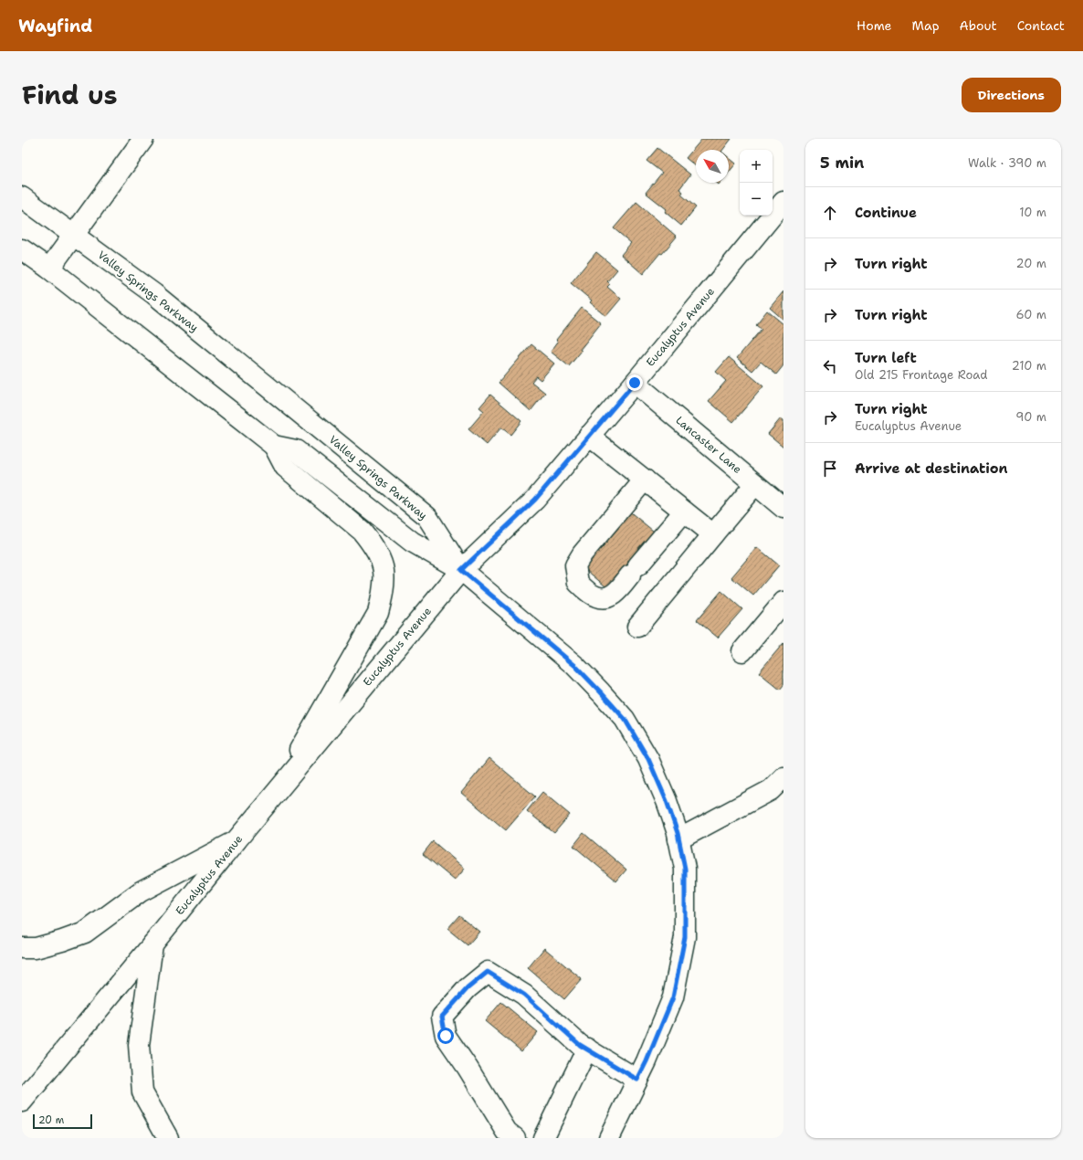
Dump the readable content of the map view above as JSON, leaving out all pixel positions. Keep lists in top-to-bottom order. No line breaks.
{"streets":{"main road":["Valley Springs Parkway","Eucalyptus Avenue","Lancaster Lane"]},"crossings":[["Valley Springs Parkway","Eucalyptus Avenue"],["Eucalyptus Avenue","Lancaster Lane"]],"scale_bar":"20 m","north":"top left","page":{"header":"Wayfind","nav":["Home","Map","About","Contact"],"title":"Find us","buttons":"Directions","heading":["5 min","Walk · 390 m"],"map_buttons":["+","−"],"list":[["Continue","10 m"],["Turn right","20 m"],["Turn right","60 m"],["Turn left","Old 215 Frontage Road","210 m"],["Turn right","Eucalyptus Avenue","90 m"],"Arrive at destination"],"scale":"20 m"}}
